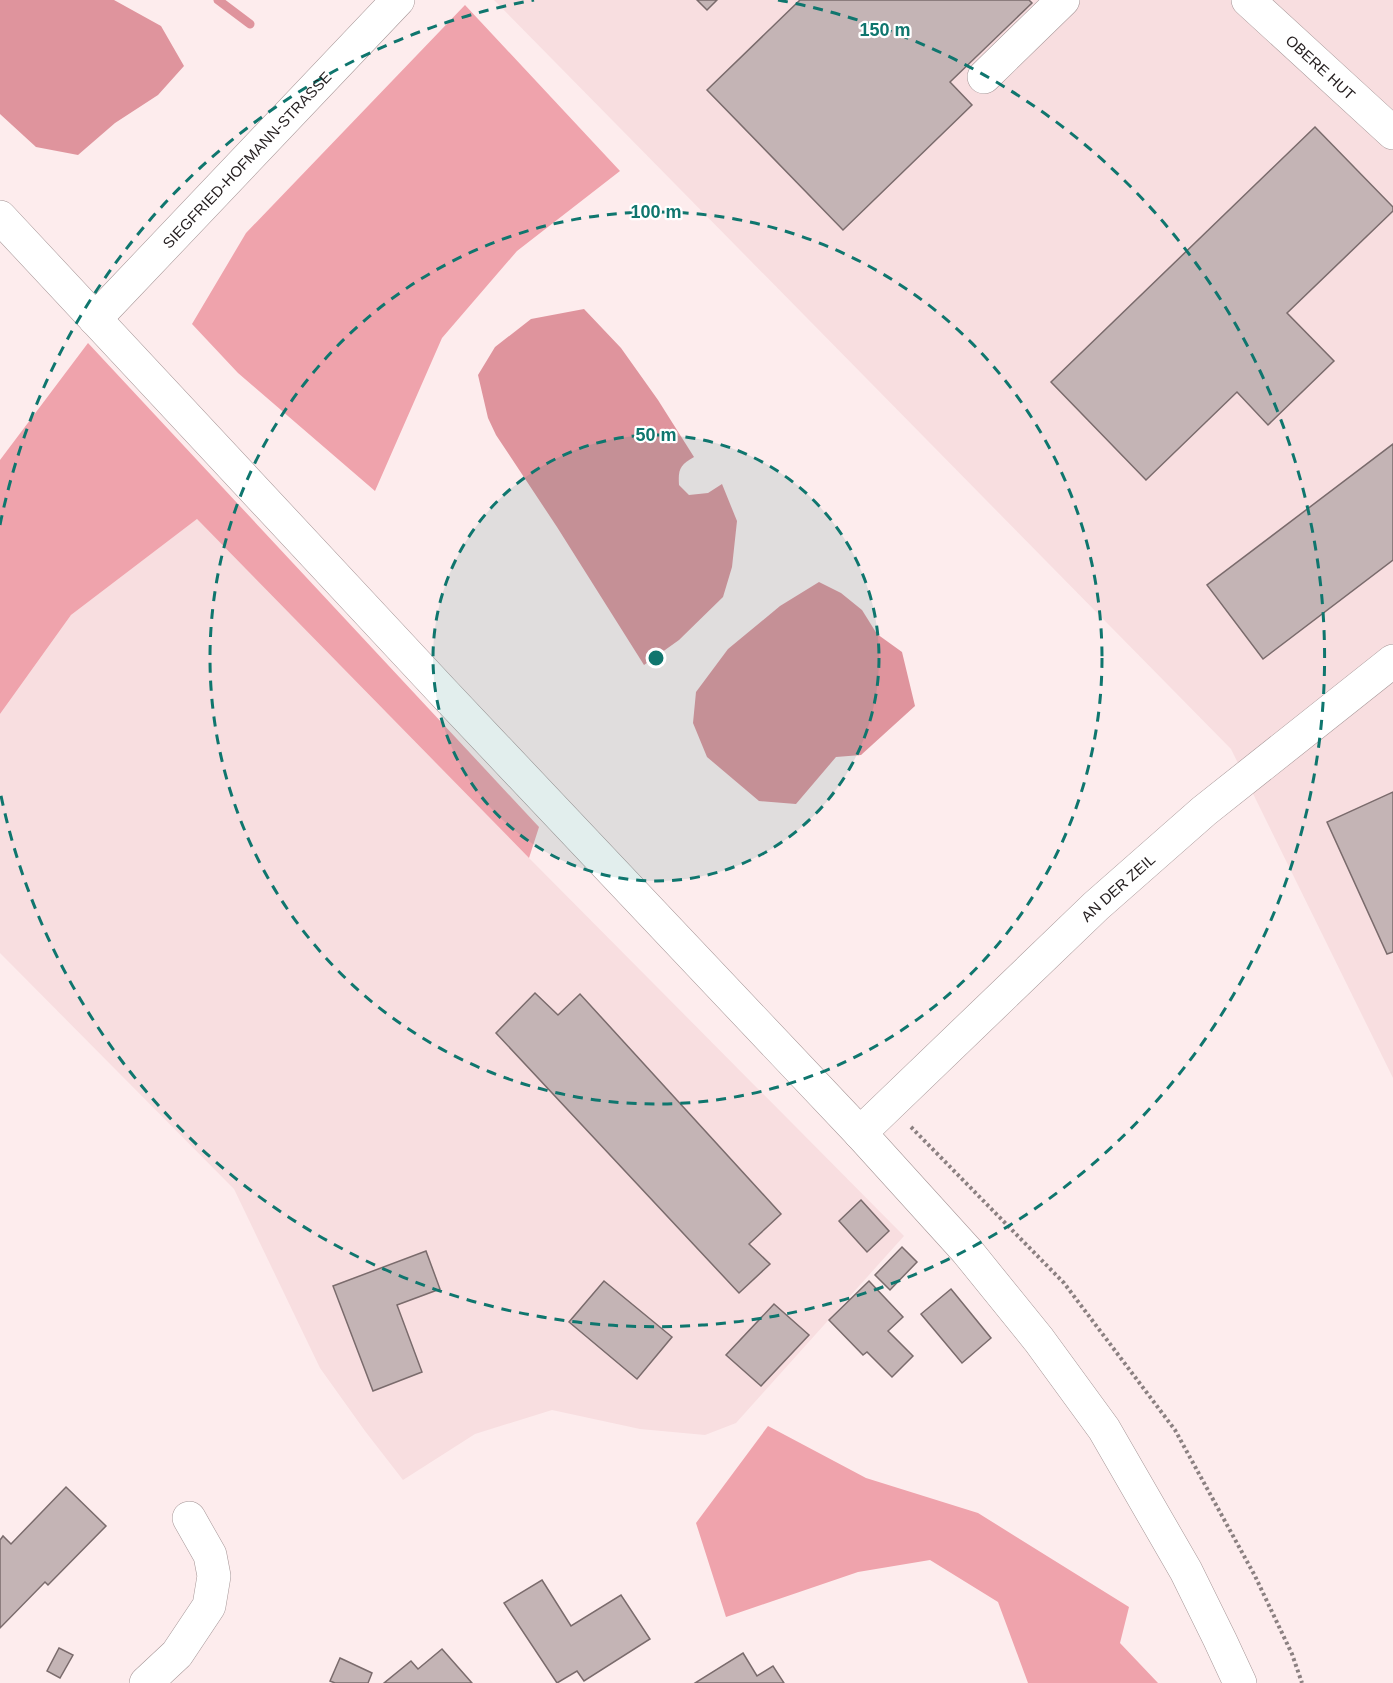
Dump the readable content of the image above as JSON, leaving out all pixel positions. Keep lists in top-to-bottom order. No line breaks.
{"streets":{"street":["OBERE HUT","SIEGFRIED-HOFMANN-STRASSE","AN DER ZEIL"]},"rings":["150 m","100 m","50 m"]}
